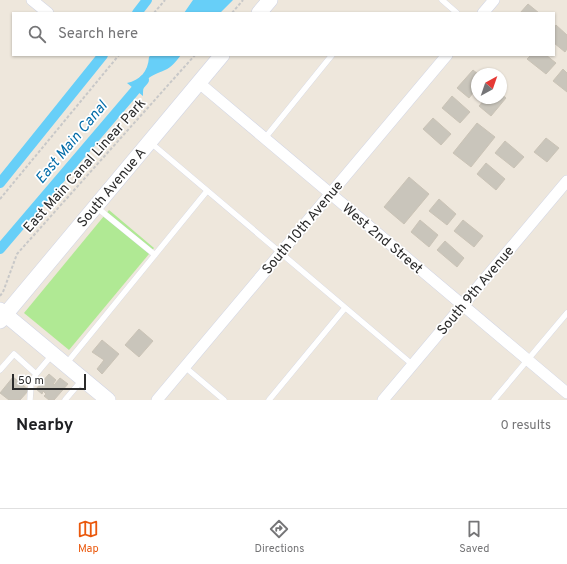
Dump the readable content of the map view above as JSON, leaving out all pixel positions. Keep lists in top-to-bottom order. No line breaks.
{"streets":{"main road":["South Avenue A"],"street":["South 10th Avenue","West 2nd Street","South 9th Avenue"],"path":["East Main Canal Linear Park"]},"crossings":[["South Avenue A","West 2nd Street"],["South 10th Avenue","West 2nd Street"],["West 2nd Street","South 9th Avenue"]],"water":["East Main Canal"],"scale_bar":"50 m","north":"top right","page":{"search":"Search here","scale":"50 m","heading":["Nearby","0 results"],"nav":["Map","Directions","Saved"]}}
